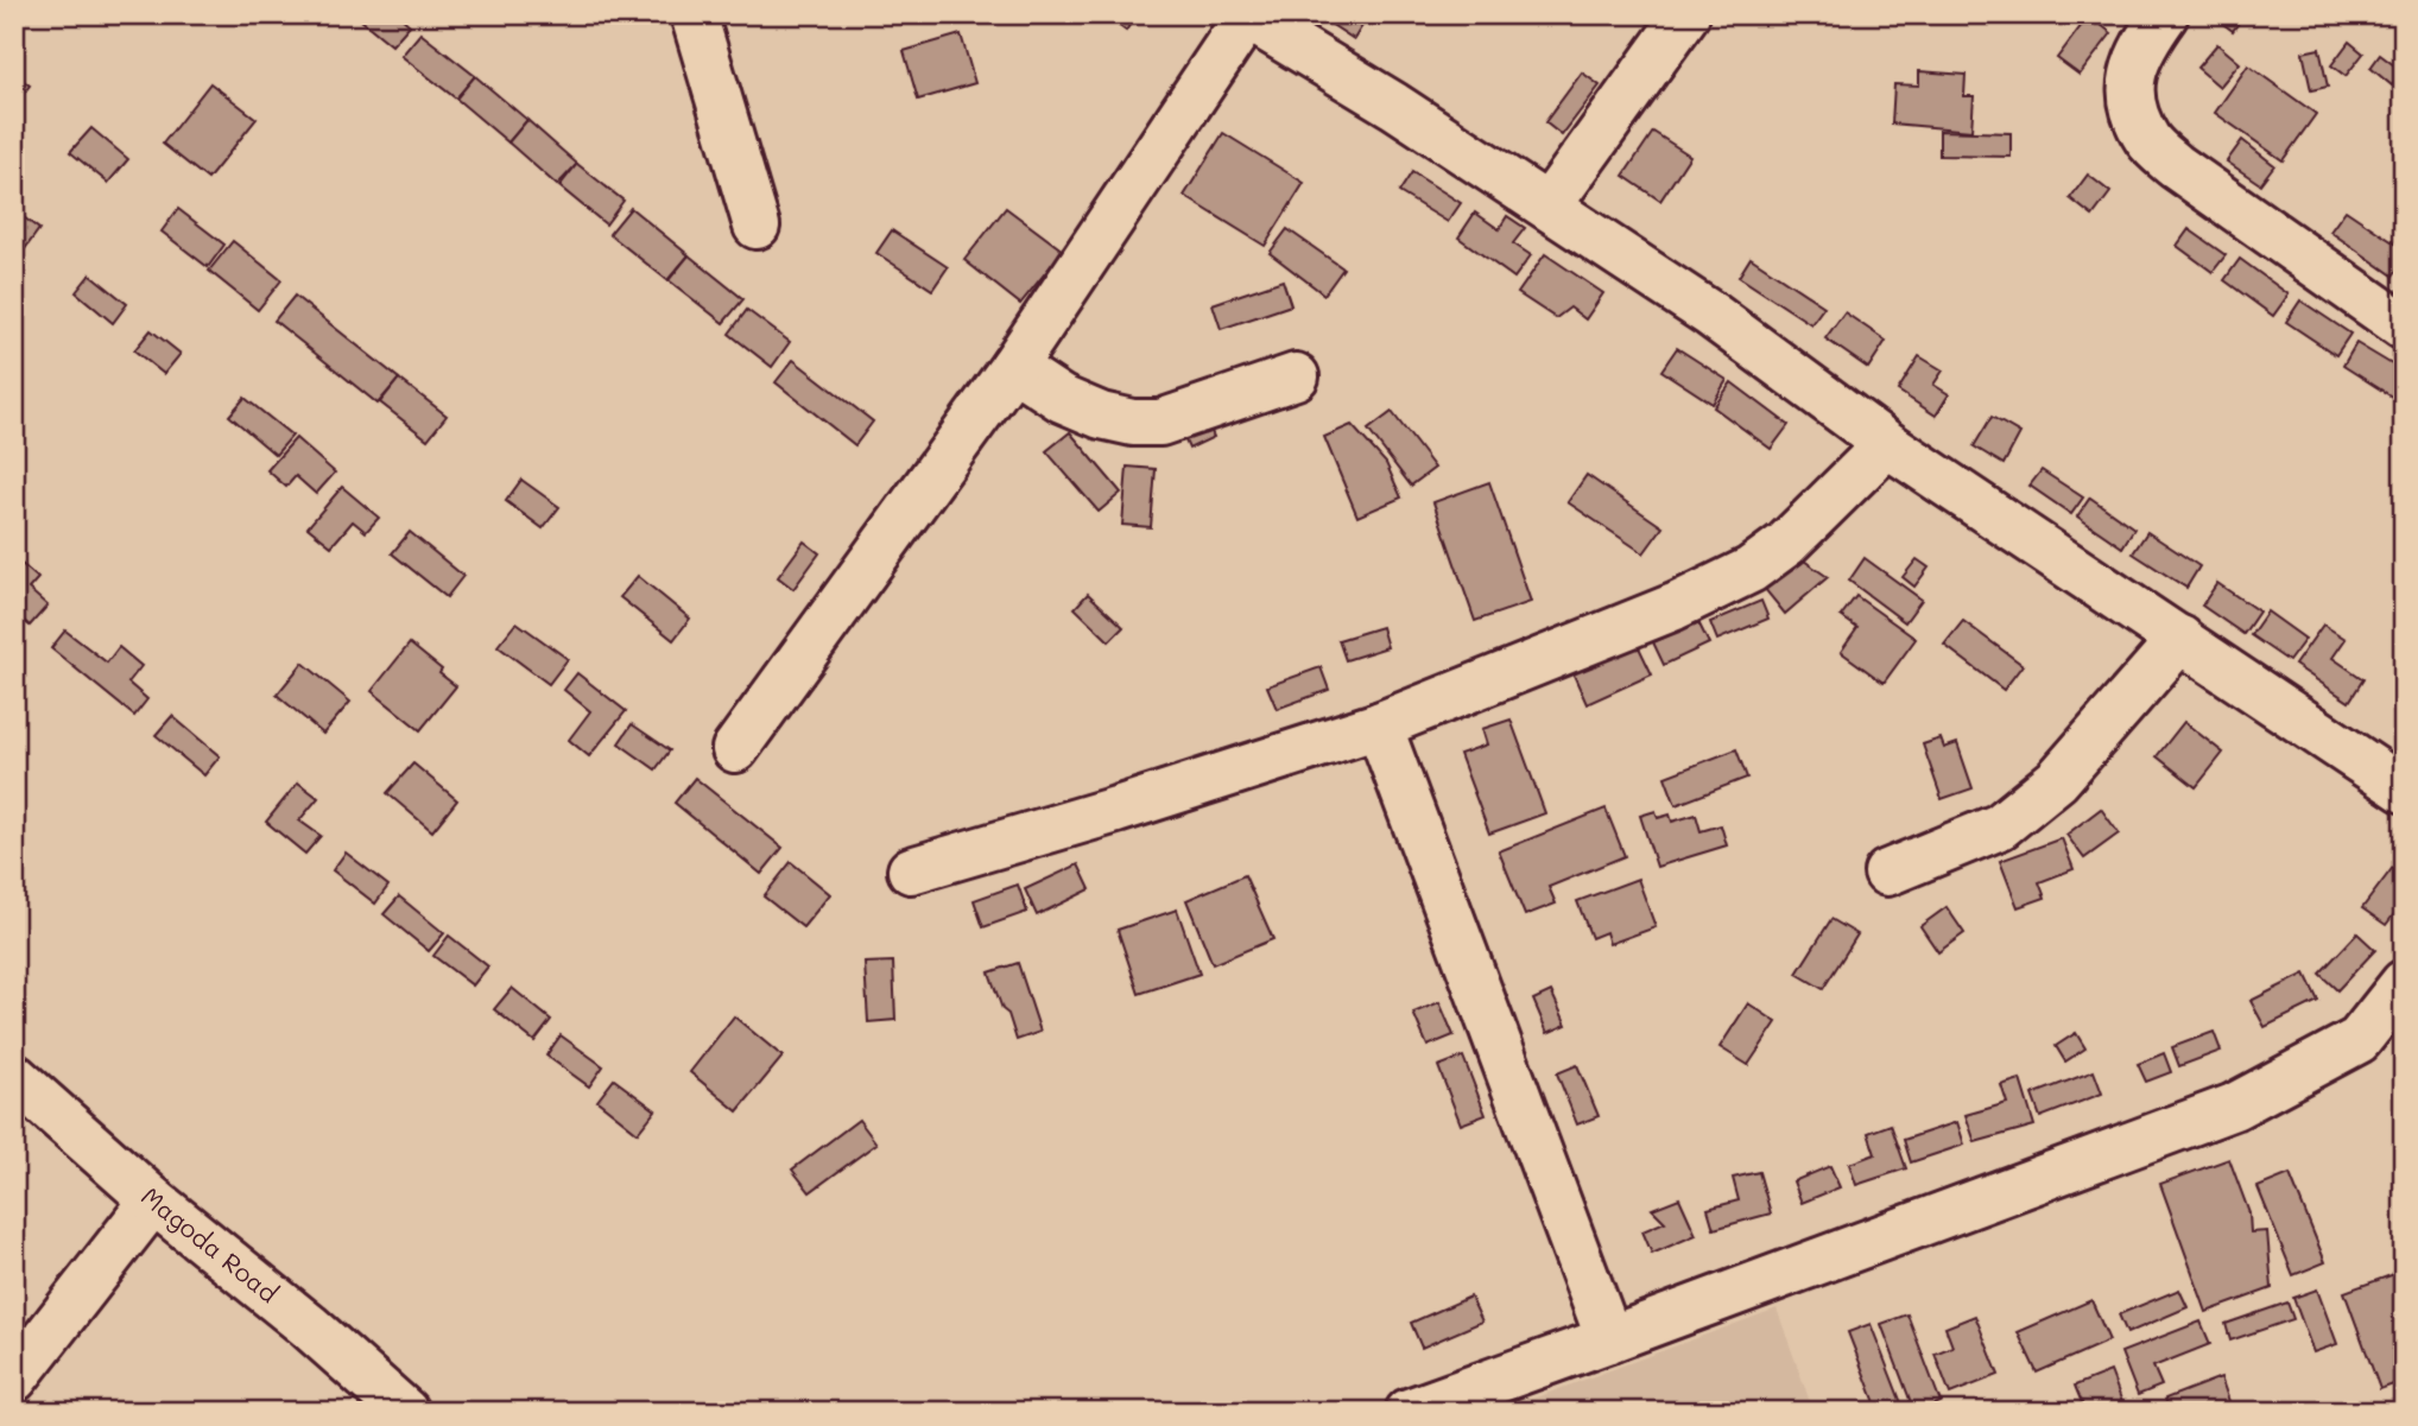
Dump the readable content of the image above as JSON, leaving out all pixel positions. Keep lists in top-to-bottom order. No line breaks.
{"streets":{"street":["Magoda Road"]}}
